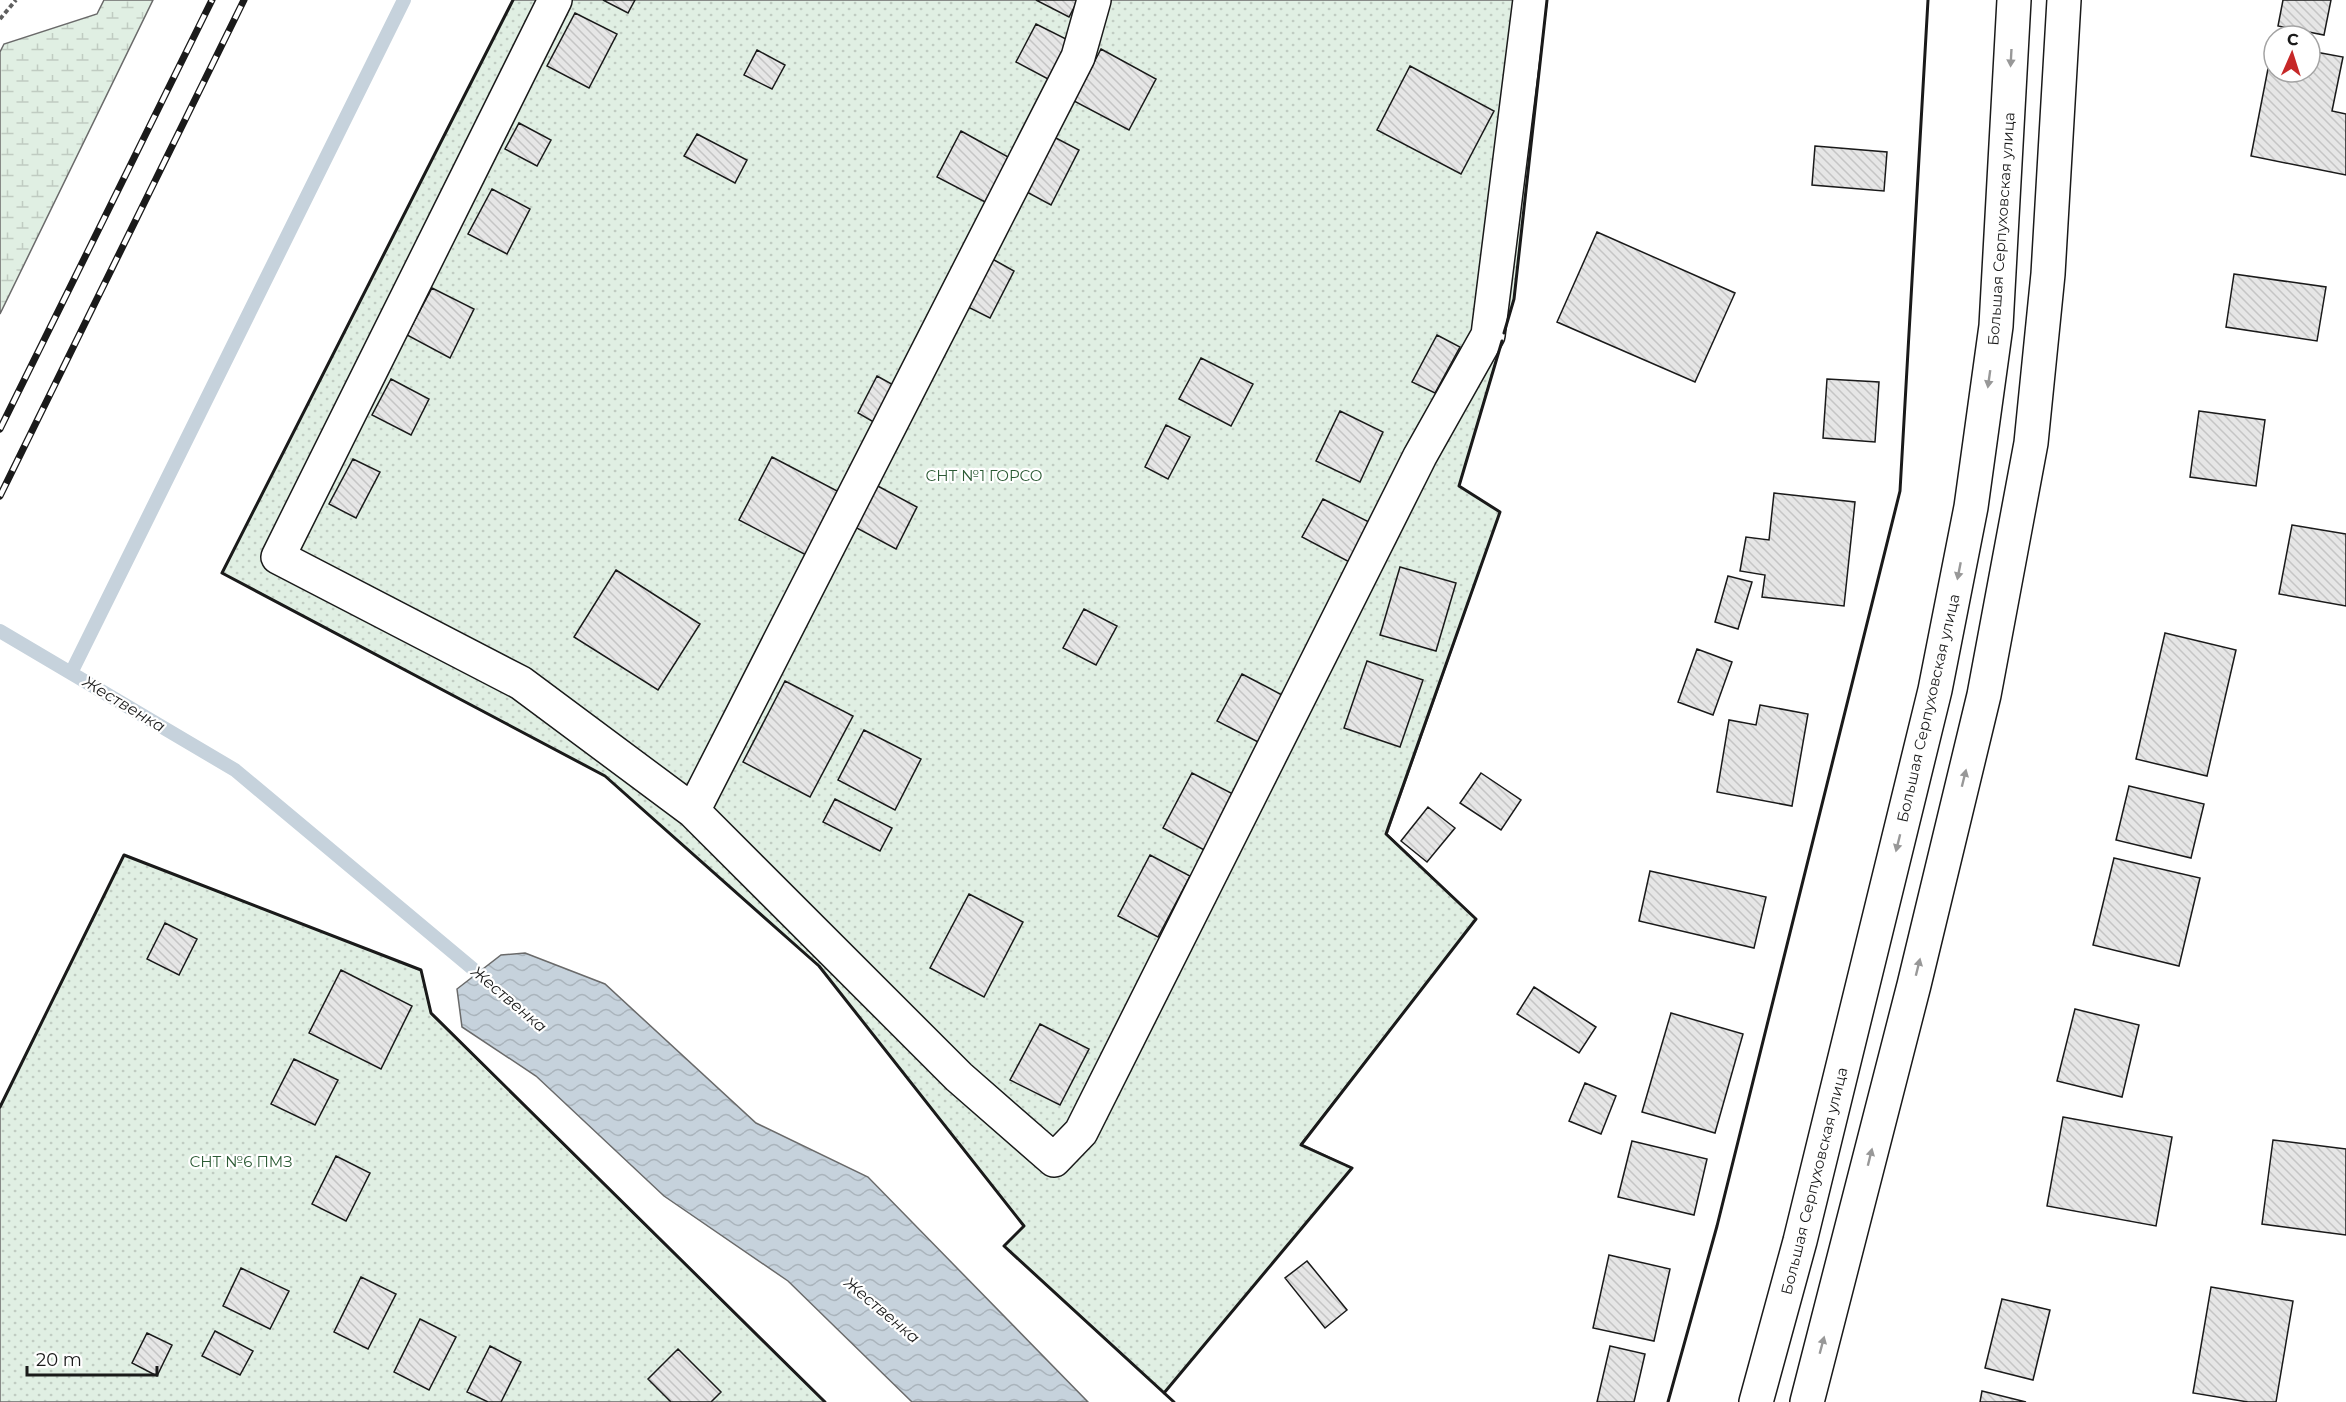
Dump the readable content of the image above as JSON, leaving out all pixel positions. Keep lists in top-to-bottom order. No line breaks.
{"streets":{"main road":["Большая Серпуховская улица"]},"water":["Жественка"],"parks":["СНТ №1 ГОРСО","СНТ №6 ПМЗ"],"scale_bar":"20 m","north":"top"}
